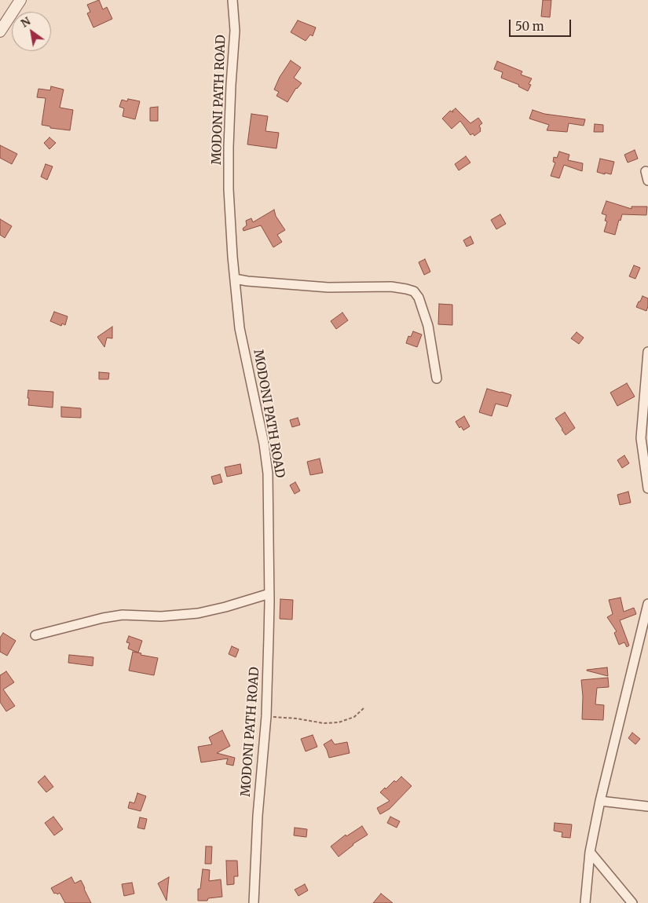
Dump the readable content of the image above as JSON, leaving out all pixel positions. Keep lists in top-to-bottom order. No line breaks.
{"streets":{"street":["MODONI PATH ROAD"]},"scale_bar":"50 m","north":"top left"}
